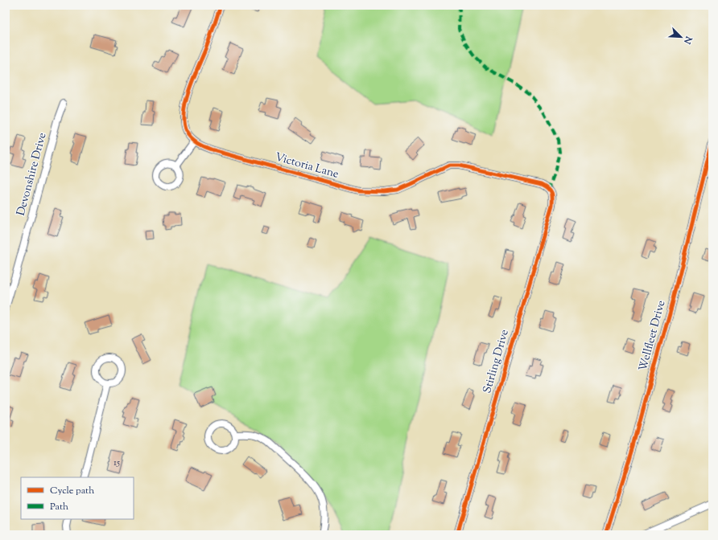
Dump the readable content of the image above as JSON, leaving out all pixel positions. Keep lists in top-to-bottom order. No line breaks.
{"streets":{"street":["Victoria Lane","Devonshire Drive","Wellfleet Drive","Stirling Drive"]},"crossings":[["Victoria Lane","Stirling Drive"]],"house_numbers":["15"],"legend":["Cycle path","Path"],"north":"bottom right"}
